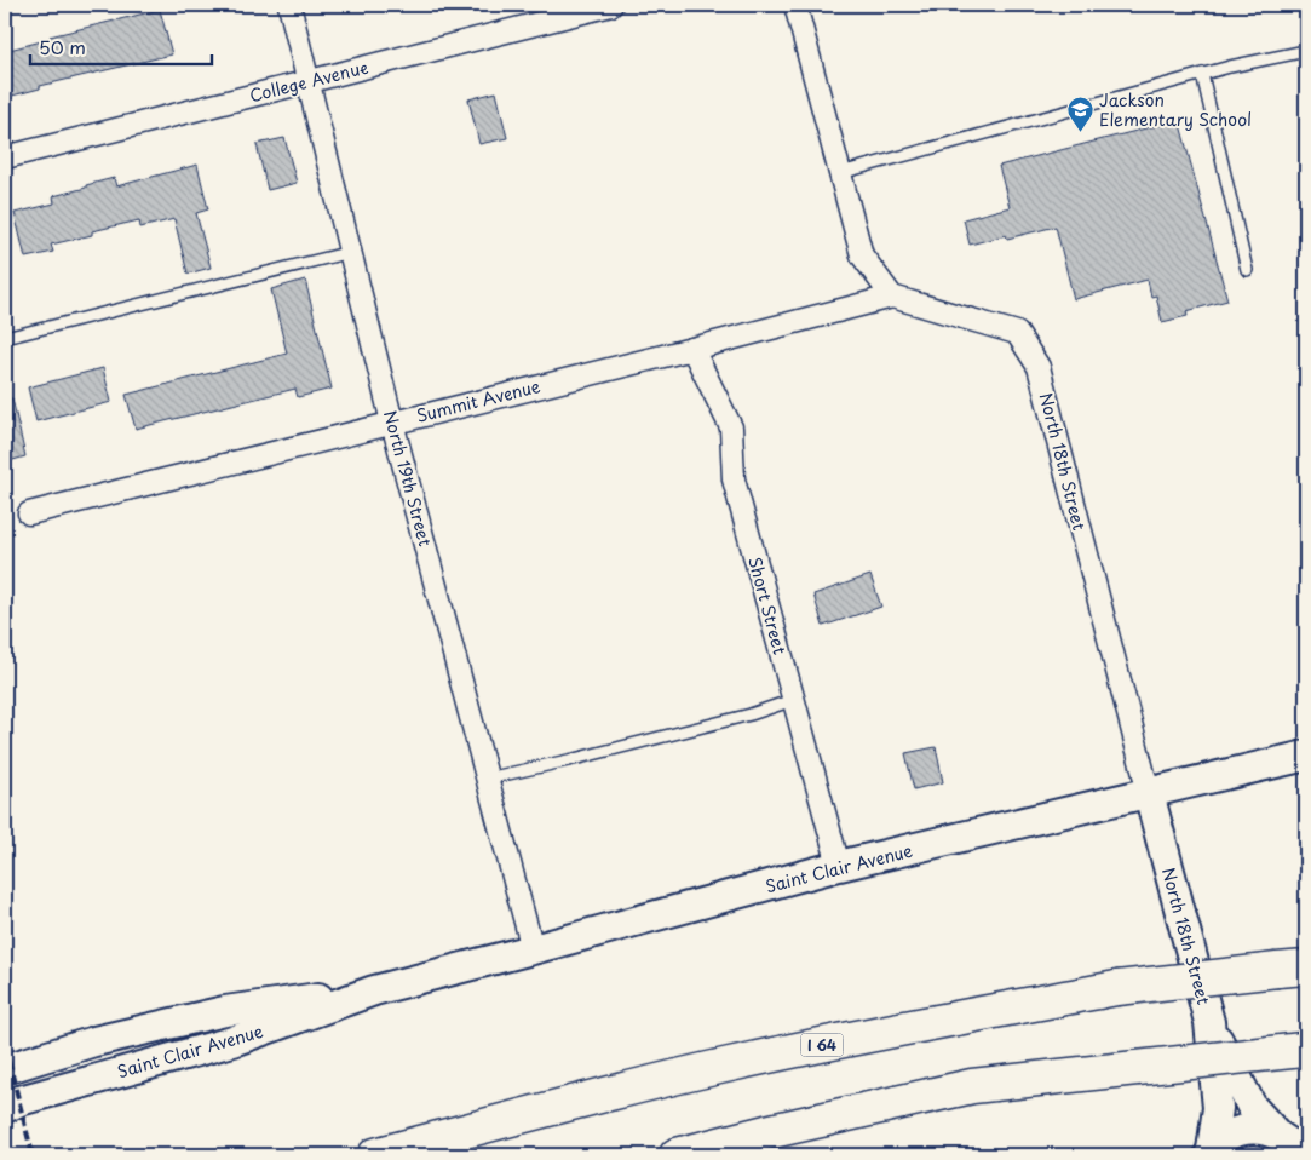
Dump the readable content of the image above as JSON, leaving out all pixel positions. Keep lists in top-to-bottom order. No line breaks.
{"streets":{"highway":["I 64"],"main road":["North 18th Street","Saint Clair Avenue"],"street":["College Avenue","Summit Avenue","North 19th Street","Short Street"]},"crossings":[["College Avenue","North 19th Street"],["Summit Avenue","North 18th Street"],["Summit Avenue","North 19th Street"],["Summit Avenue","Short Street"],["North 18th Street","Saint Clair Avenue"],["North 19th Street","Saint Clair Avenue"],["Short Street","Saint Clair Avenue"]],"places":{"school or university":["Jackson Elementary School"]},"scale_bar":"50 m"}
